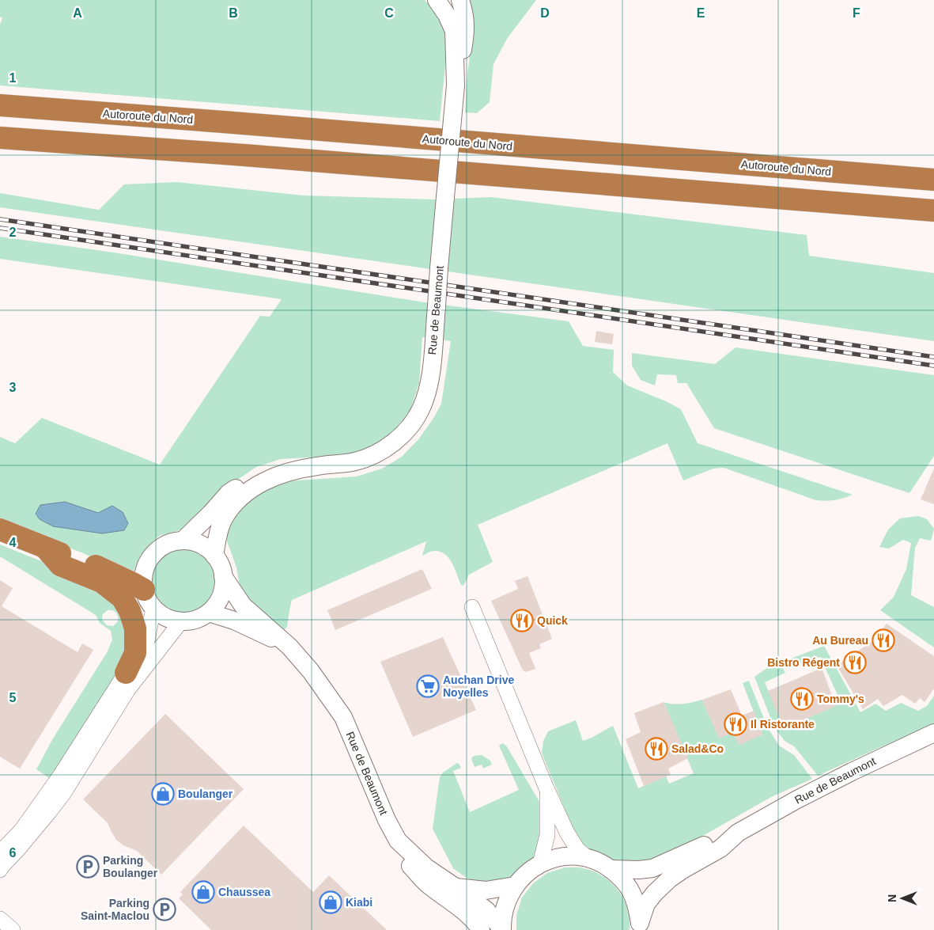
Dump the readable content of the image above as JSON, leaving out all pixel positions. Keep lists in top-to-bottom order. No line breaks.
{"streets":{"highway":["Autoroute du Nord"],"street":["Rue de Beaumont"]},"places":{"restaurant":["Quick","Au Bureau","Bistro Régent","Tommy's","Il Ristorante","Salad&Co"],"supermarket":["Auchan Drive Noyelles"],"shop":["Boulanger","Chaussea","Kiabi"],"parking":["Parking Boulanger","Parking Saint-Maclou"]},"north":"left","grid":{"columns":["A","B","C","D","E","F"],"rows":["1","2","3","4","5","6"]}}
